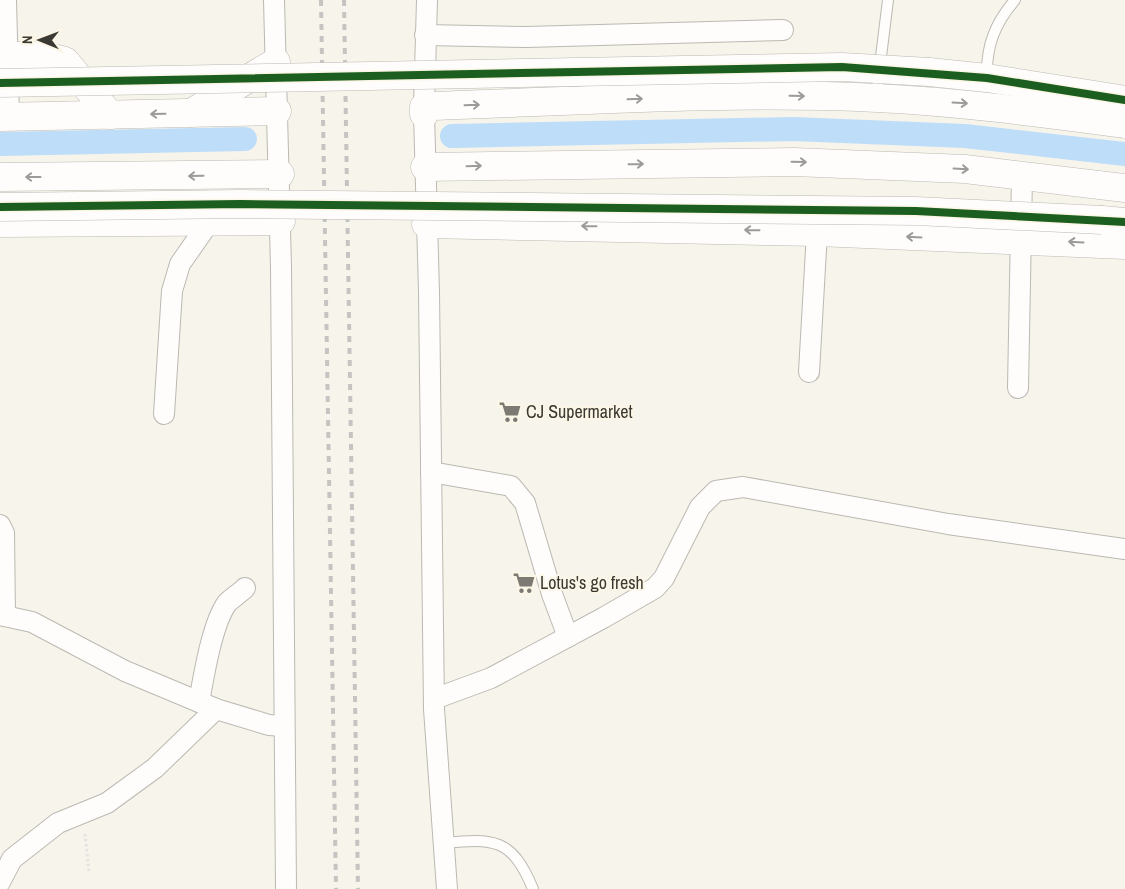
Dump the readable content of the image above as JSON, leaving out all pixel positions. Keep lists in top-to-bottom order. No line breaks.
{"places":{"supermarket":["CJ Supermarket","Lotus's go fresh"]},"north":"left"}
